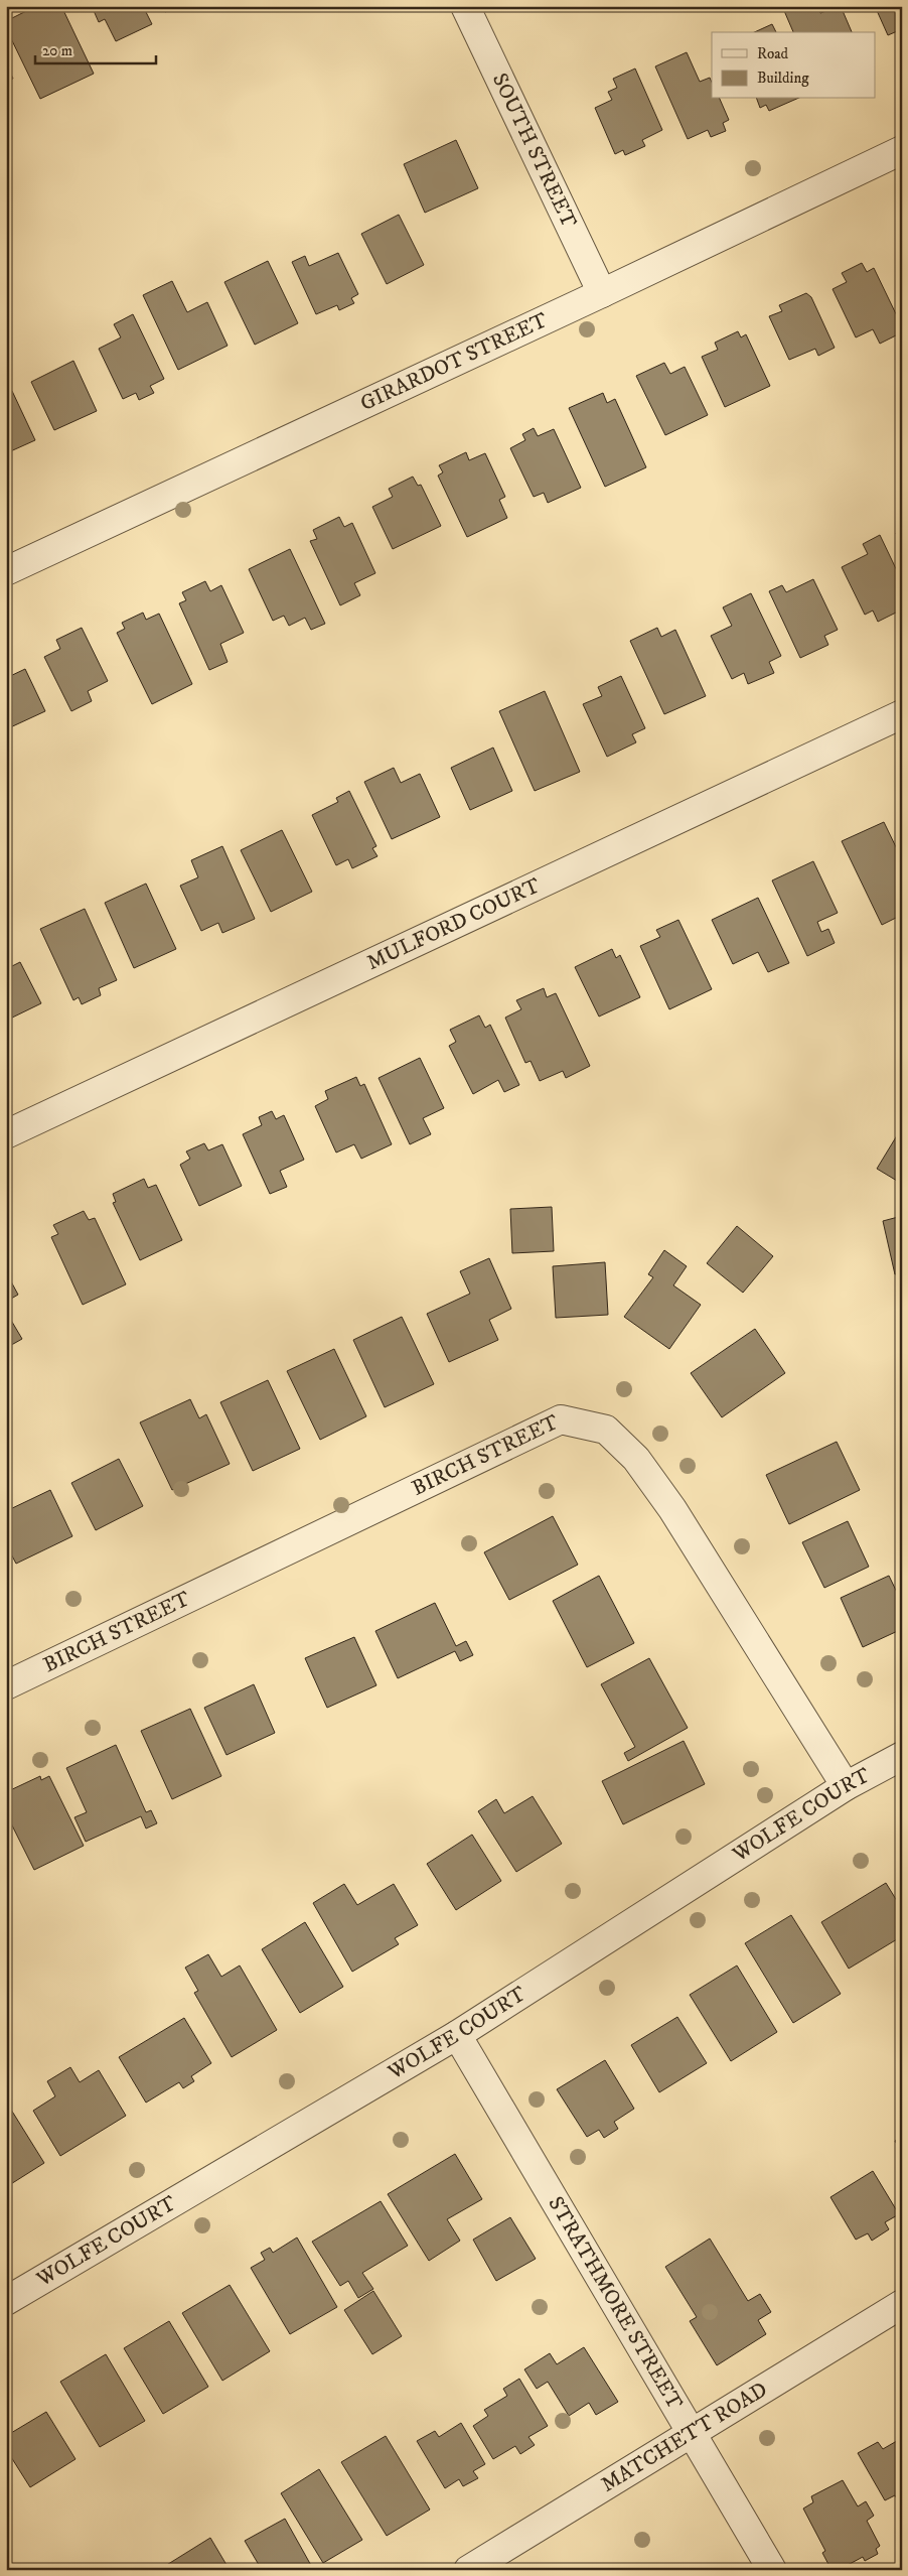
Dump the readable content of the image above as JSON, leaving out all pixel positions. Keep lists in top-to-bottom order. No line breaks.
{"streets":{"street":["SOUTH STREET","GIRARDOT STREET","MULFORD COURT","BIRCH STREET","WOLFE COURT","STRATHMORE STREET","MATCHETT ROAD"]},"crossings":[["SOUTH STREET","GIRARDOT STREET"],["BIRCH STREET","WOLFE COURT"],["WOLFE COURT","STRATHMORE STREET"],["STRATHMORE STREET","MATCHETT ROAD"]],"legend":["Road","Building"],"scale_bar":"20 m"}
